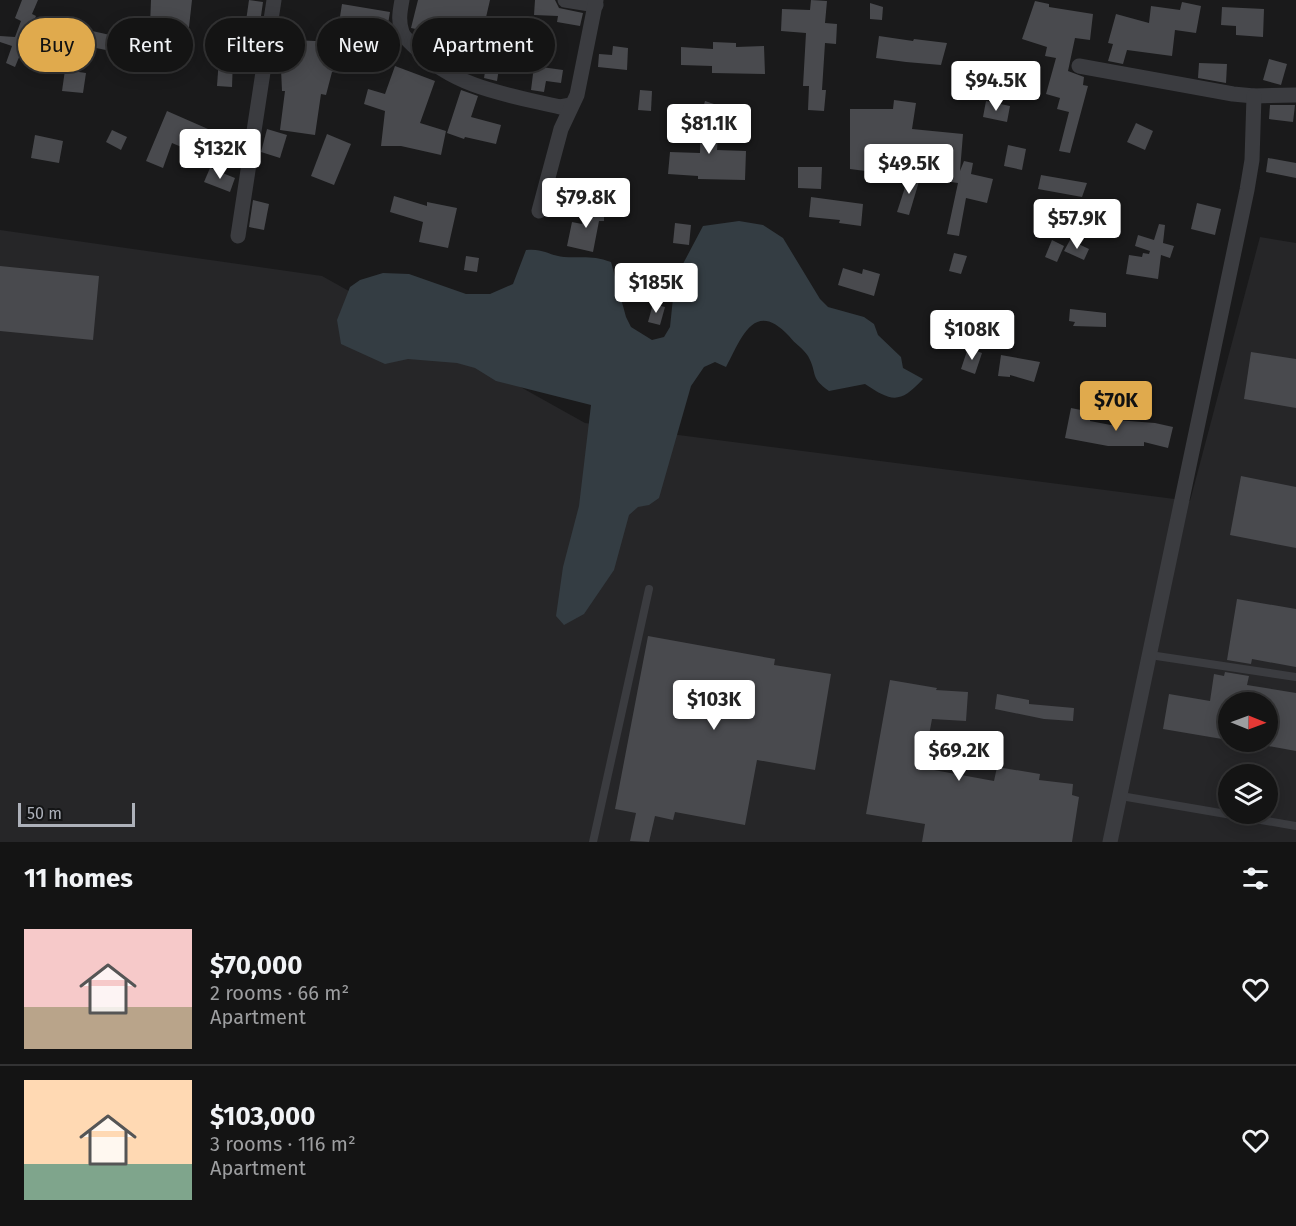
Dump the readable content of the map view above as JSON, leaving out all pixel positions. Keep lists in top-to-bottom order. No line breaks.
{"scale_bar":"50 m","north":"right","page":{"chip":["Buy","Rent","Filters","New","Apartment"],"price":["$94.5K","$81.1K","$132K","$49.5K","$79.8K","$57.9K","$185K","$108K","$70K","$103K","$69.2K"],"scale":"50 m","heading":"11 homes","list":[{"name":"$70,000","note":"2 rooms · 66 m² · Apartment"},{"name":"$103,000","note":"3 rooms · 116 m² · Apartment"}]}}
